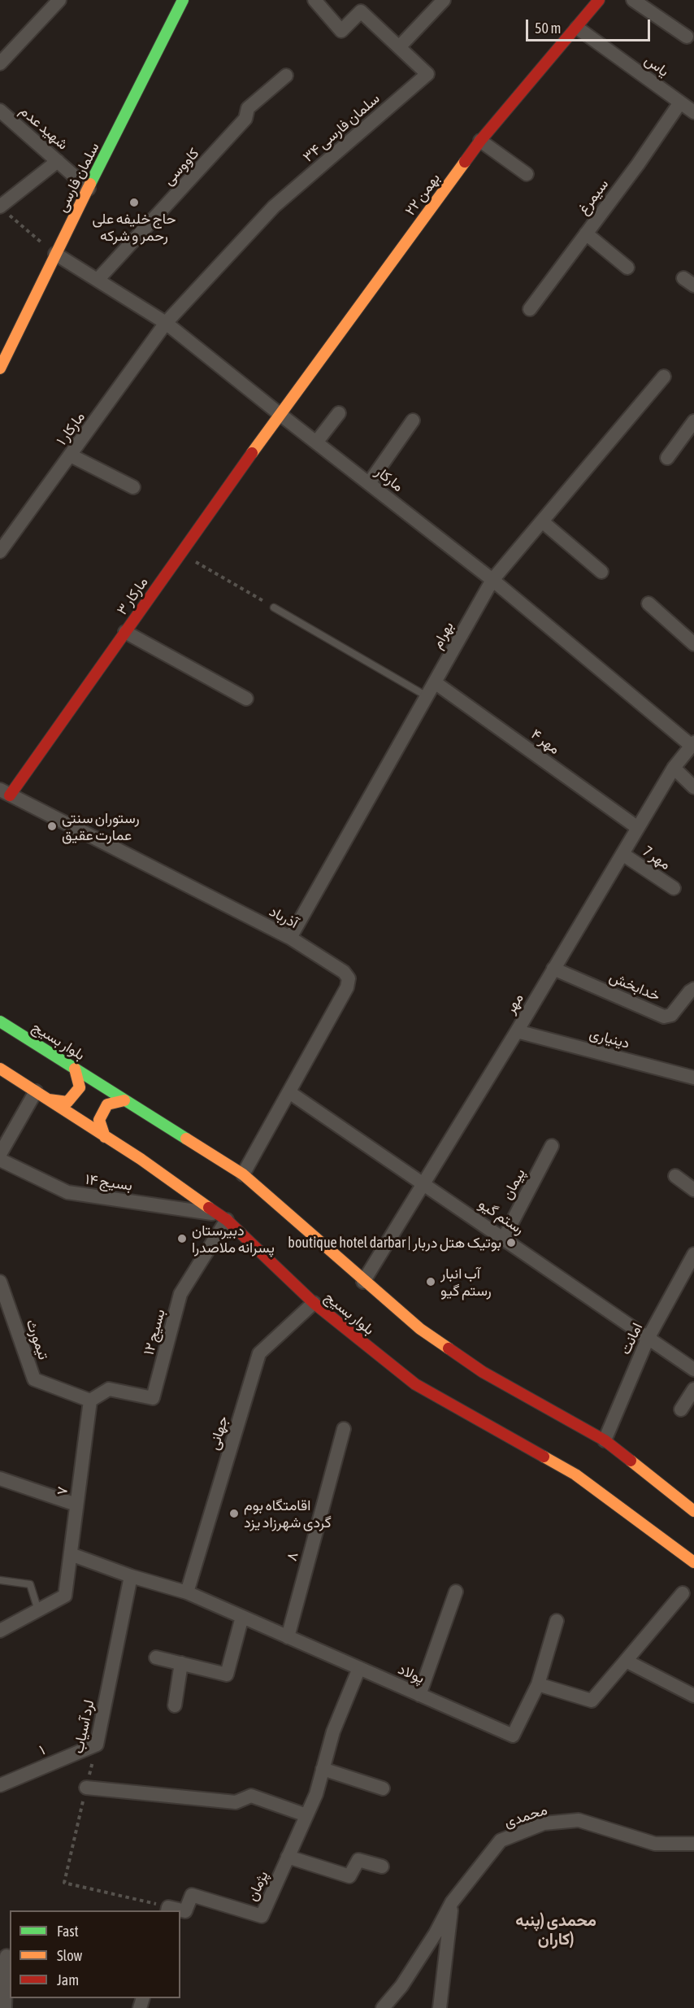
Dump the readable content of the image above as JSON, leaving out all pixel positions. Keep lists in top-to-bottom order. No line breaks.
{"streets":{"main road":["سلمان فارسی","۲۲ بهمن","مارکار ۳","بلوار بسیج"],"street":["یاس","شهید عدم","سلمان فارسی ۳۴","کاووسی","سیمرغ","مارکار ۱","مارکار","بهرام","مهر ۴","مهر 7","آذرباد","خدابخش","مهر","دینیاری","بسیج ۱۴","پیمان","رستم گیو","بسیج ۱۲","امانت","تیمورث","جهانی","۷","۸","پولاد","لرد آسیاب","۱","محمدی","پژمان"]},"crossings":[["یاس","۲۲ بهمن"],["یاس","سیمرغ"],["شهید عدم","سلمان فارسی"],["سلمان فارسی ۳۴","مارکار ۱"],["سلمان فارسی ۳۴","مارکار"],["کاووسی","مارکار"],["سلمان فارسی","مارکار"],["۲۲ بهمن","مارکار"],["۲۲ بهمن","مارکار ۳"],["مارکار ۱","مارکار"],["مارکار","مارکار ۳"],["مارکار","بهرام"],["مارکار","مهر"],["مارکار ۳","آذرباد"],["بهرام","مهر ۴"],["بهرام","آذرباد"],["مهر ۴","مهر"],["مهر 7","مهر"],["آذرباد","بلوار بسیج"],["آذرباد","رستم گیو"],["خدابخش","مهر"],["مهر","دینیاری"],["مهر","بلوار بسیج"],["مهر","رستم گیو"],["بلوار بسیج","بسیج ۱۴"],["بلوار بسیج","بسیج ۱۲"],["بلوار بسیج","امانت"],["بلوار بسیج","جهانی"],["بسیج ۱۴","بسیج ۱۲"],["پیمان","رستم گیو"],["رستم گیو","امانت"],["بسیج ۱۲","تیمورث"],["بسیج ۱۲","۷"],["تیمورث","۷"],["جهانی","پولاد"],["۸","پولاد"],["پولاد","لرد آسیاب"],["پولاد","پژمان"],["لرد آسیاب","۱"]],"districts":["محمدی (پنبه کاران)"],"places":["حاج خلیفه علی رحمر و شرکه","رستوران سنتی عمارت عقیق","دبیرستان پسرانه ملاصدرا","boutique hotel darbar | بوتیک هتل دربار","آب انبار رستم گیو","اقامتگاه بوم گردی شهرزاد یزد"],"legend":["Fast","Slow","Jam"],"scale_bar":"50 m"}
